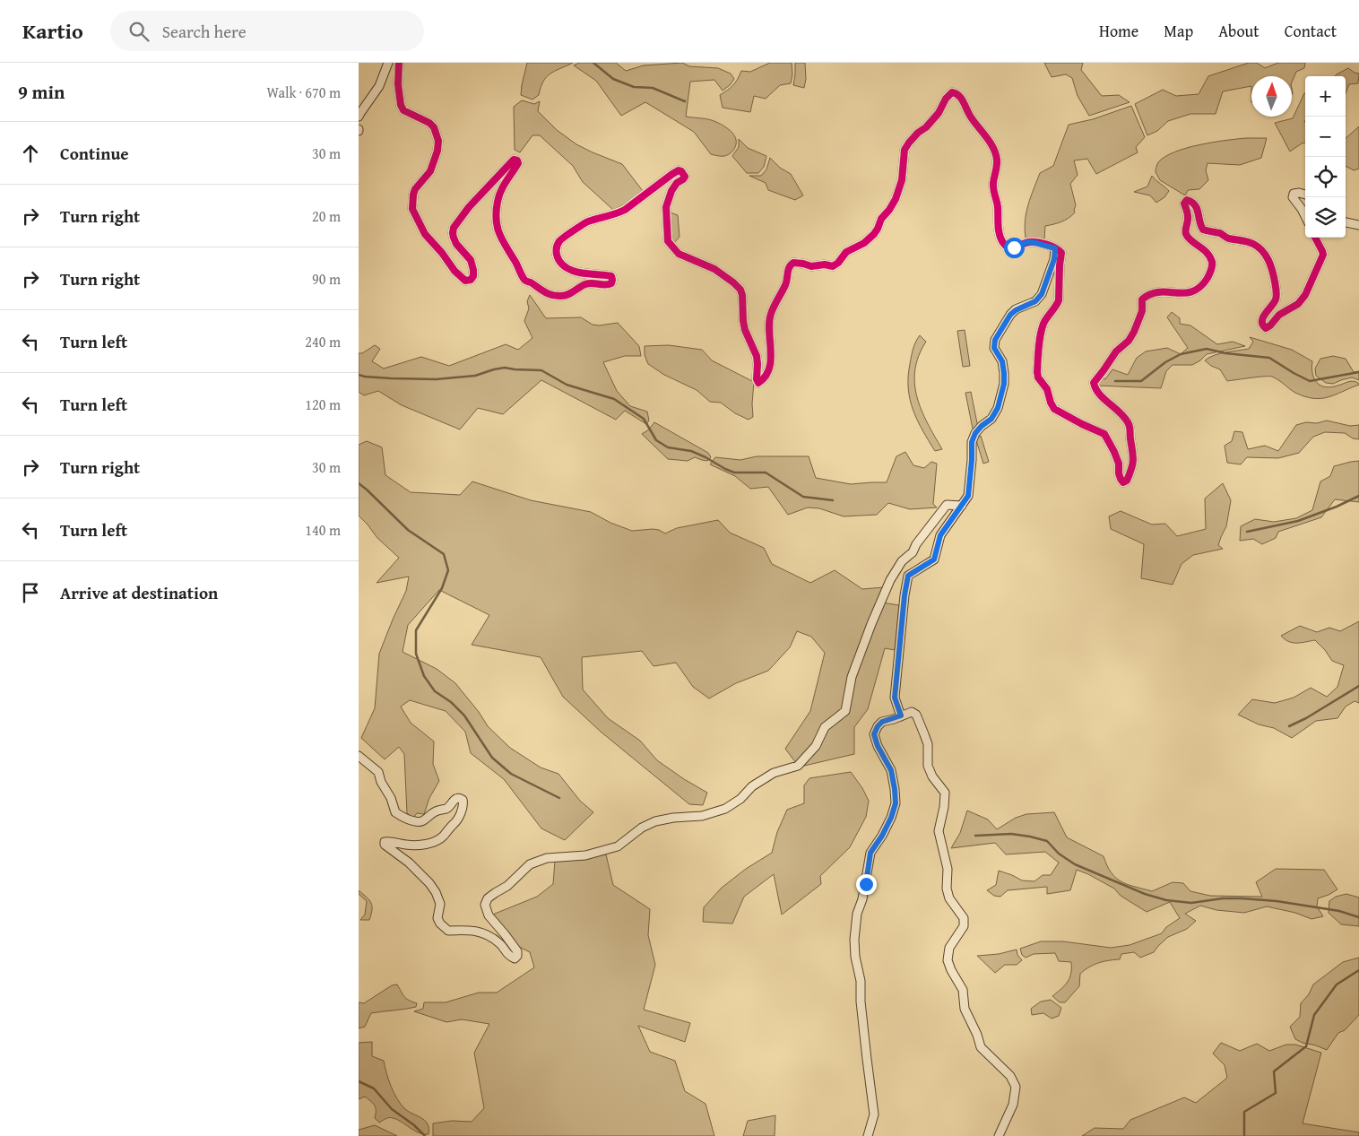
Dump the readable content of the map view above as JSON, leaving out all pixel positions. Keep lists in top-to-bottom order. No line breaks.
{"north":"top","page":{"header":"Kartio","search":"Search here","nav":["Home","Map","About","Contact"],"heading":["9 min","Walk · 670 m"],"map_buttons":["+","−"],"list":[["Continue","30 m"],["Turn right","20 m"],["Turn right","90 m"],["Turn left","240 m"],["Turn left","120 m"],["Turn right","30 m"],["Turn left","140 m"],"Arrive at destination"]}}
